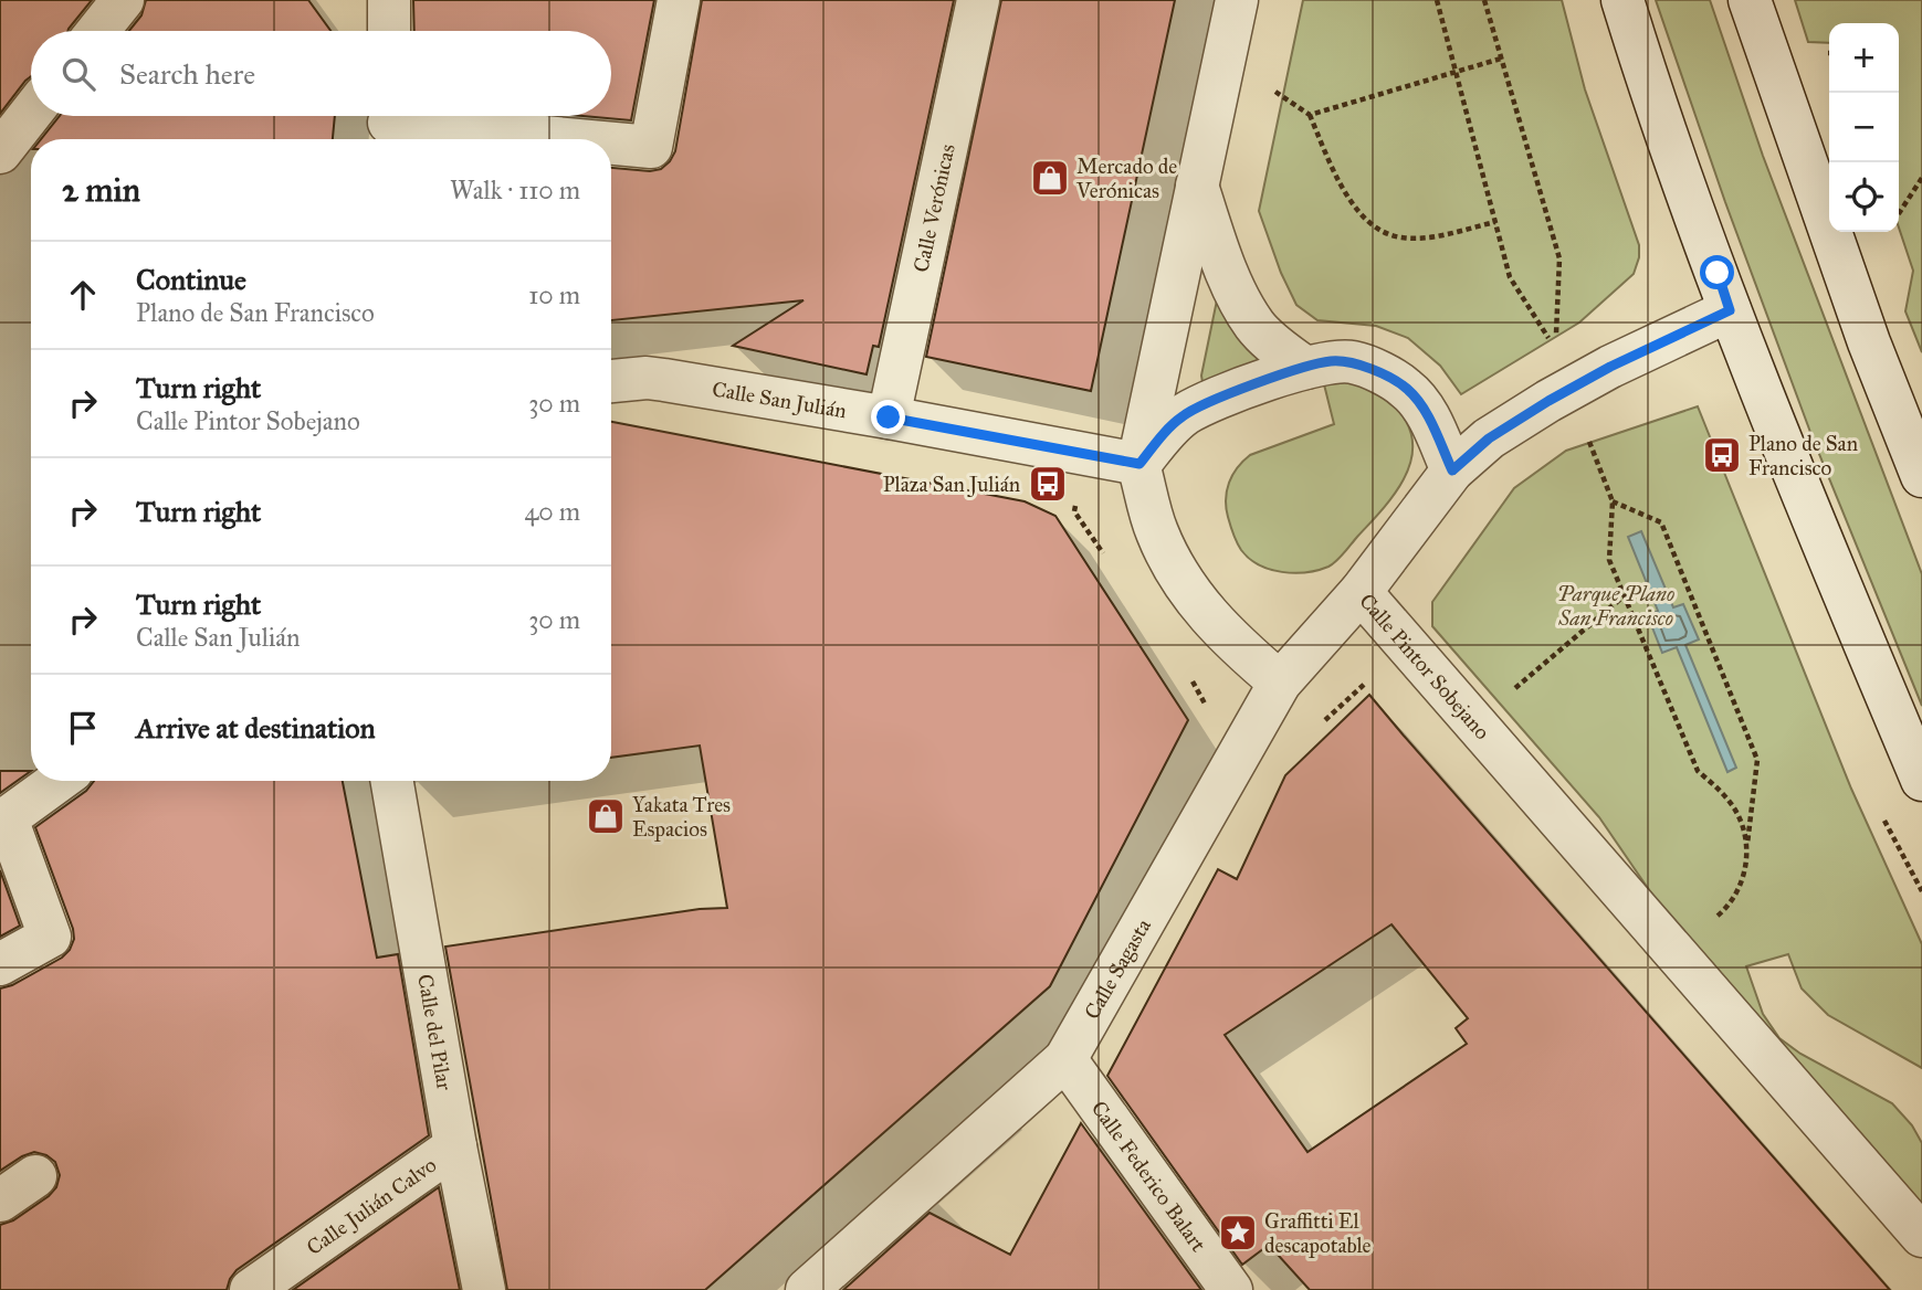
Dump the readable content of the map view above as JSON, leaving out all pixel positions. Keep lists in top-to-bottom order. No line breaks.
{"streets":{"street":["Calle Verónicas","Calle San Julián","Calle Pintor Sobejano","Calle Sagasta","Calle del Pilar","Calle Federico Balart","Calle Julián Calvo"]},"crossings":[["Calle Verónicas","Calle San Julián"],["Calle Pintor Sobejano","Calle Sagasta"],["Calle Sagasta","Calle Federico Balart"],["Calle del Pilar","Calle Julián Calvo"]],"parks":["Parque Plano San Francisco"],"places":{"shop":["Mercado de Verónicas","Yakata Tres Espacios"],"bus stop":["Plano de San Francisco","Plaza San Julián"],"place":["Graffitti El descapotable"]},"page":{"map_buttons":["+","−"],"search":"Search here","heading":["2 min","Walk · 110 m"],"list":[["Continue","Plano de San Francisco","10 m"],["Turn right","Calle Pintor Sobejano","30 m"],["Turn right","40 m"],["Turn right","Calle San Julián","30 m"],"Arrive at destination"]}}
